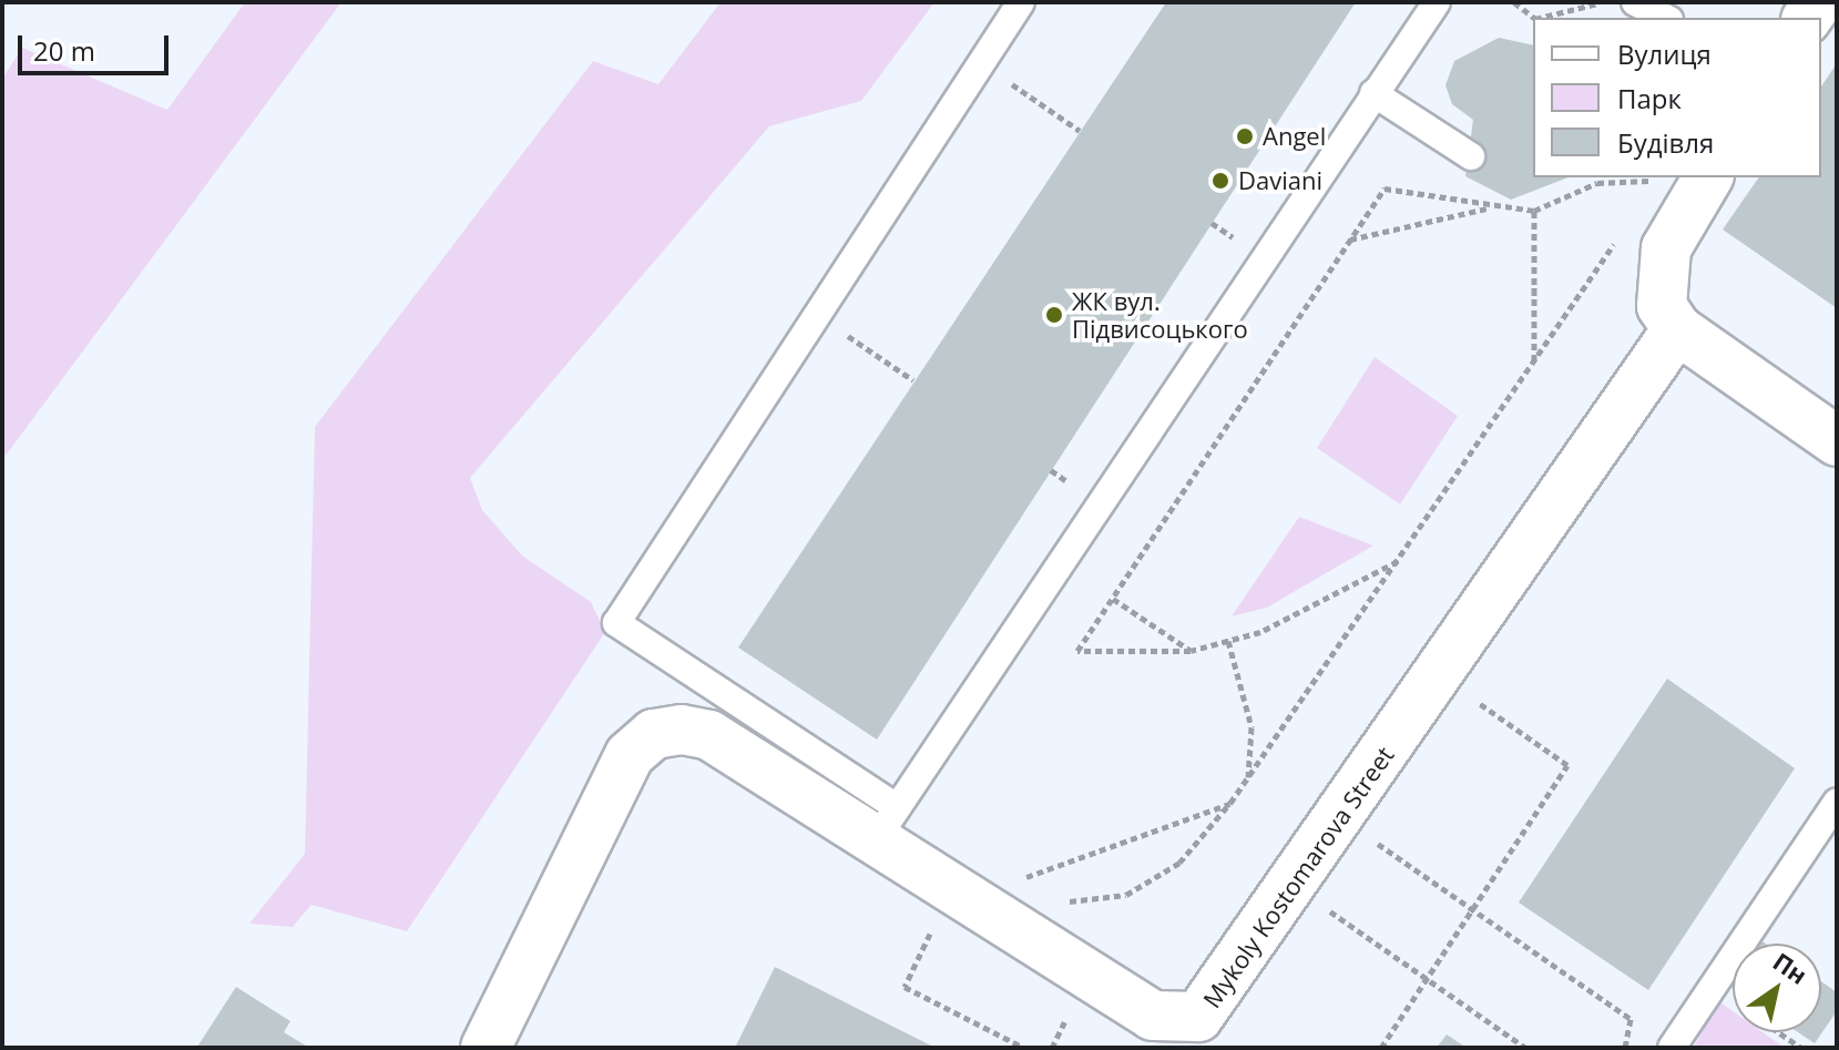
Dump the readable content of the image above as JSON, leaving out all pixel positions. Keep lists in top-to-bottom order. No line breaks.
{"streets":{"street":["Mykoly Kostomarova Street"]},"places":["Angel","Daviani","ЖК вул. Підвисоцького"],"legend":["Вулиця","Парк","Будівля"],"scale_bar":"20 m","north":"top right"}
